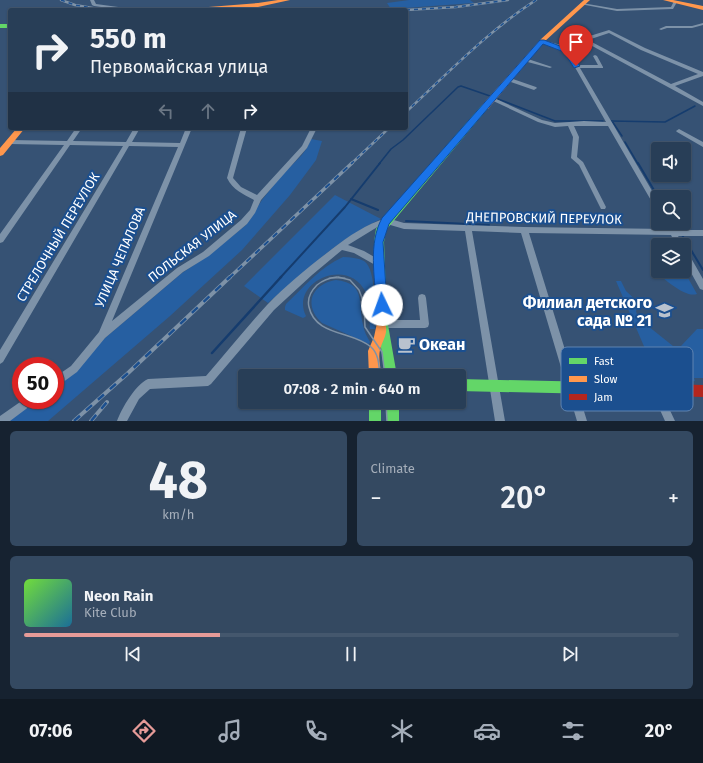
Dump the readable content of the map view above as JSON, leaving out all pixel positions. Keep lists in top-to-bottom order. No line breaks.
{"streets":{"street":["ДНЕПРОВСКИЙ ПЕРЕУЛОК","СТРЕЛОЧНЫЙ ПЕРЕУЛОК","ПОЛЬСКАЯ УЛИЦА","УЛИЦА ЧЕПАЛОВА"]},"crossings":[["ПОЛЬСКАЯ УЛИЦА","УЛИЦА ЧЕПАЛОВА"]],"places":{"school or university":["Филиал детского сада № 21"],"cafe":["Океан"]},"legend":["Fast","Slow","Jam"],"page":{"turn":["550 m","Первомайская улица"],"limit":"50","trip":"07:08 · 2 min · 640 m","tile":[["48","km/h"],"Climate"],"heat":["−","20°","+"],"song":["Neon Rain","Kite Club"],"tabs":["07:06","20°"]}}
